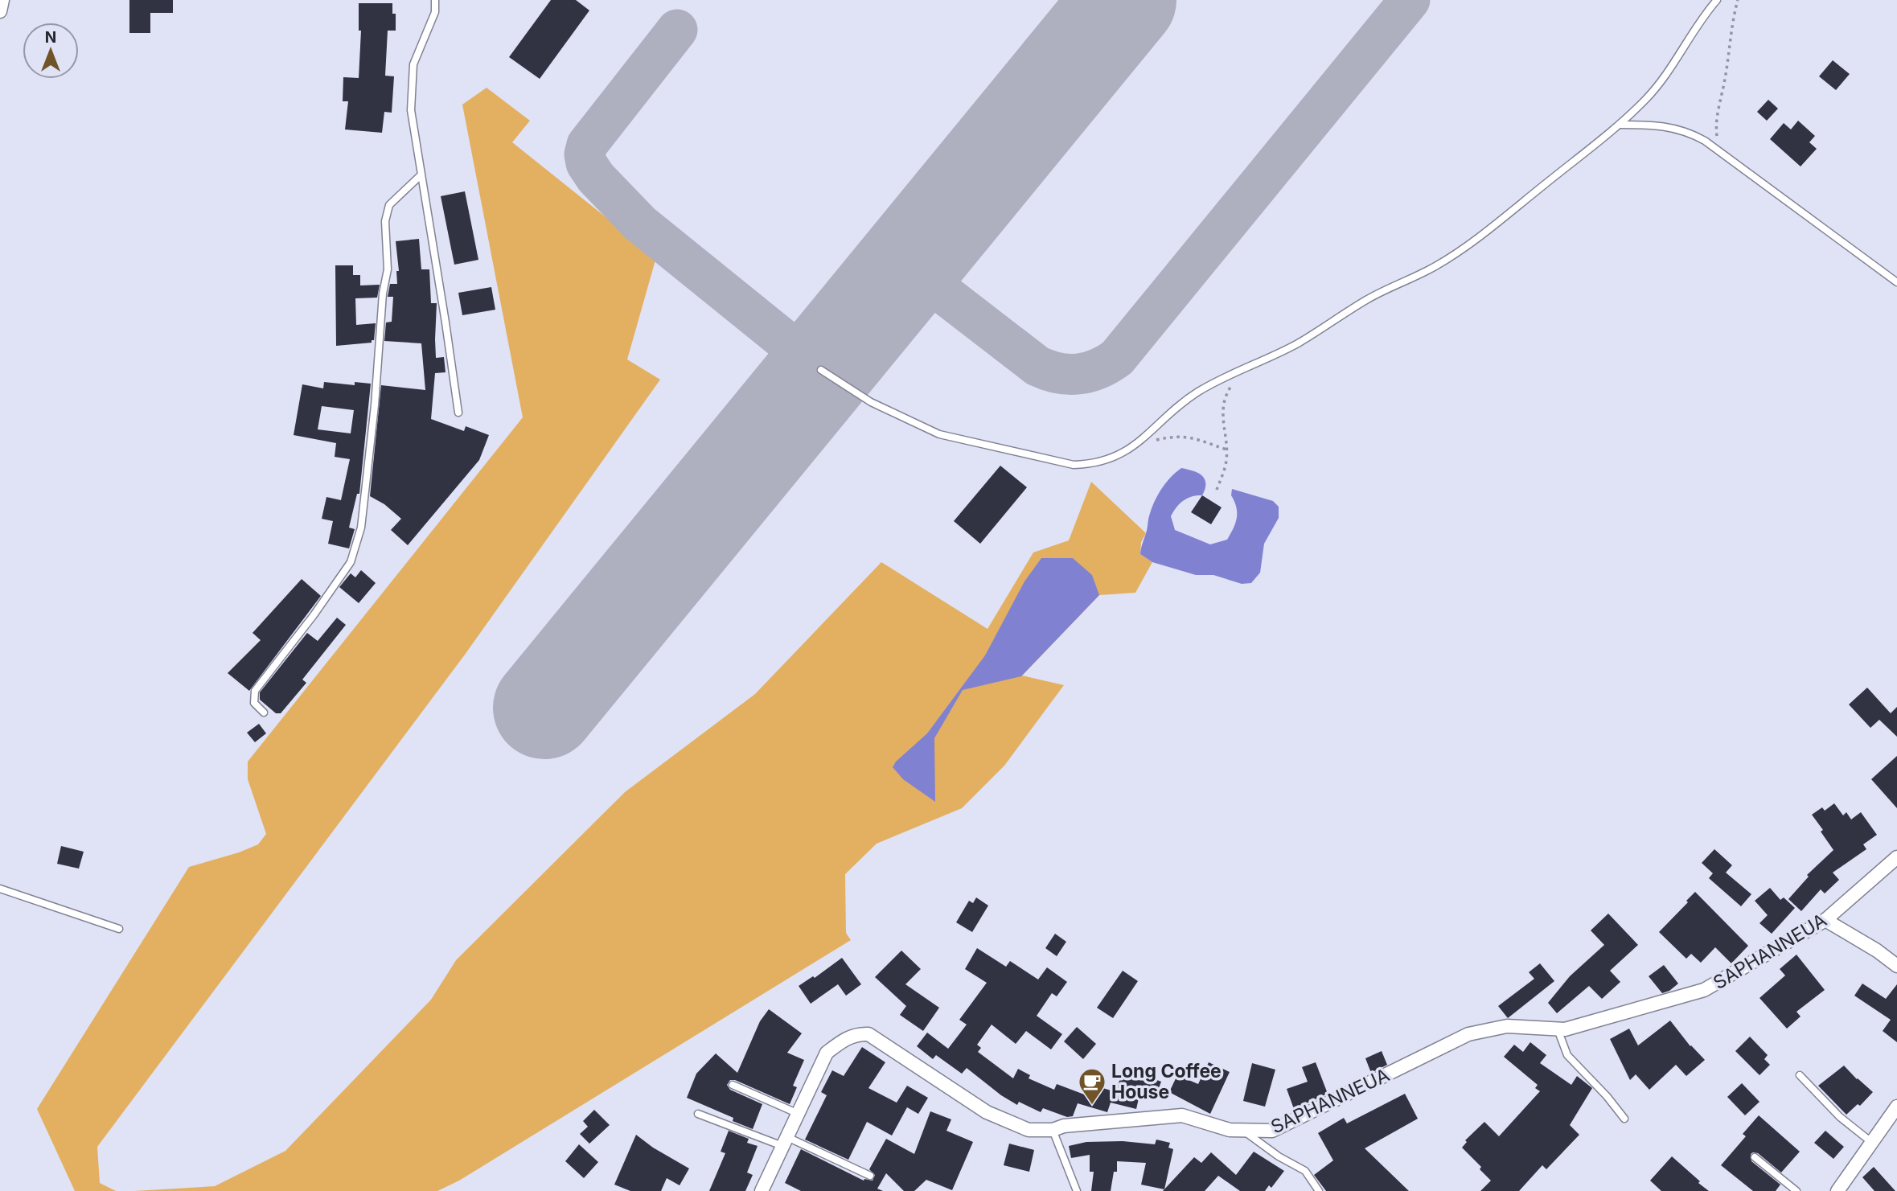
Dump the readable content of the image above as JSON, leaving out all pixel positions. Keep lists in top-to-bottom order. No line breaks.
{"streets":{"street":["SAPHANNEUA"]},"places":{"cafe":["Long Coffee House"]},"north":"top"}
